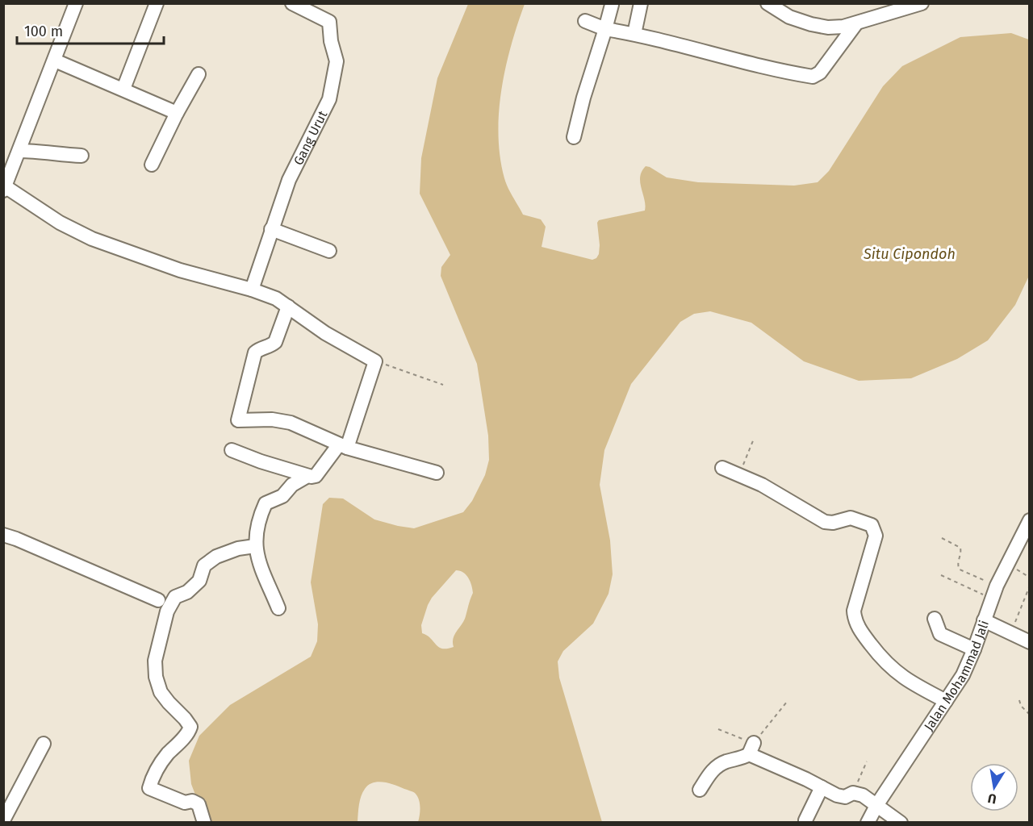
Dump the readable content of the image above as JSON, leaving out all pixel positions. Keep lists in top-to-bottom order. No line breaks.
{"streets":{"street":["Gang Urut","Jalan Mohammad Jali"]},"water":["Situ Cipondoh"],"scale_bar":"100 m","north":"bottom"}
